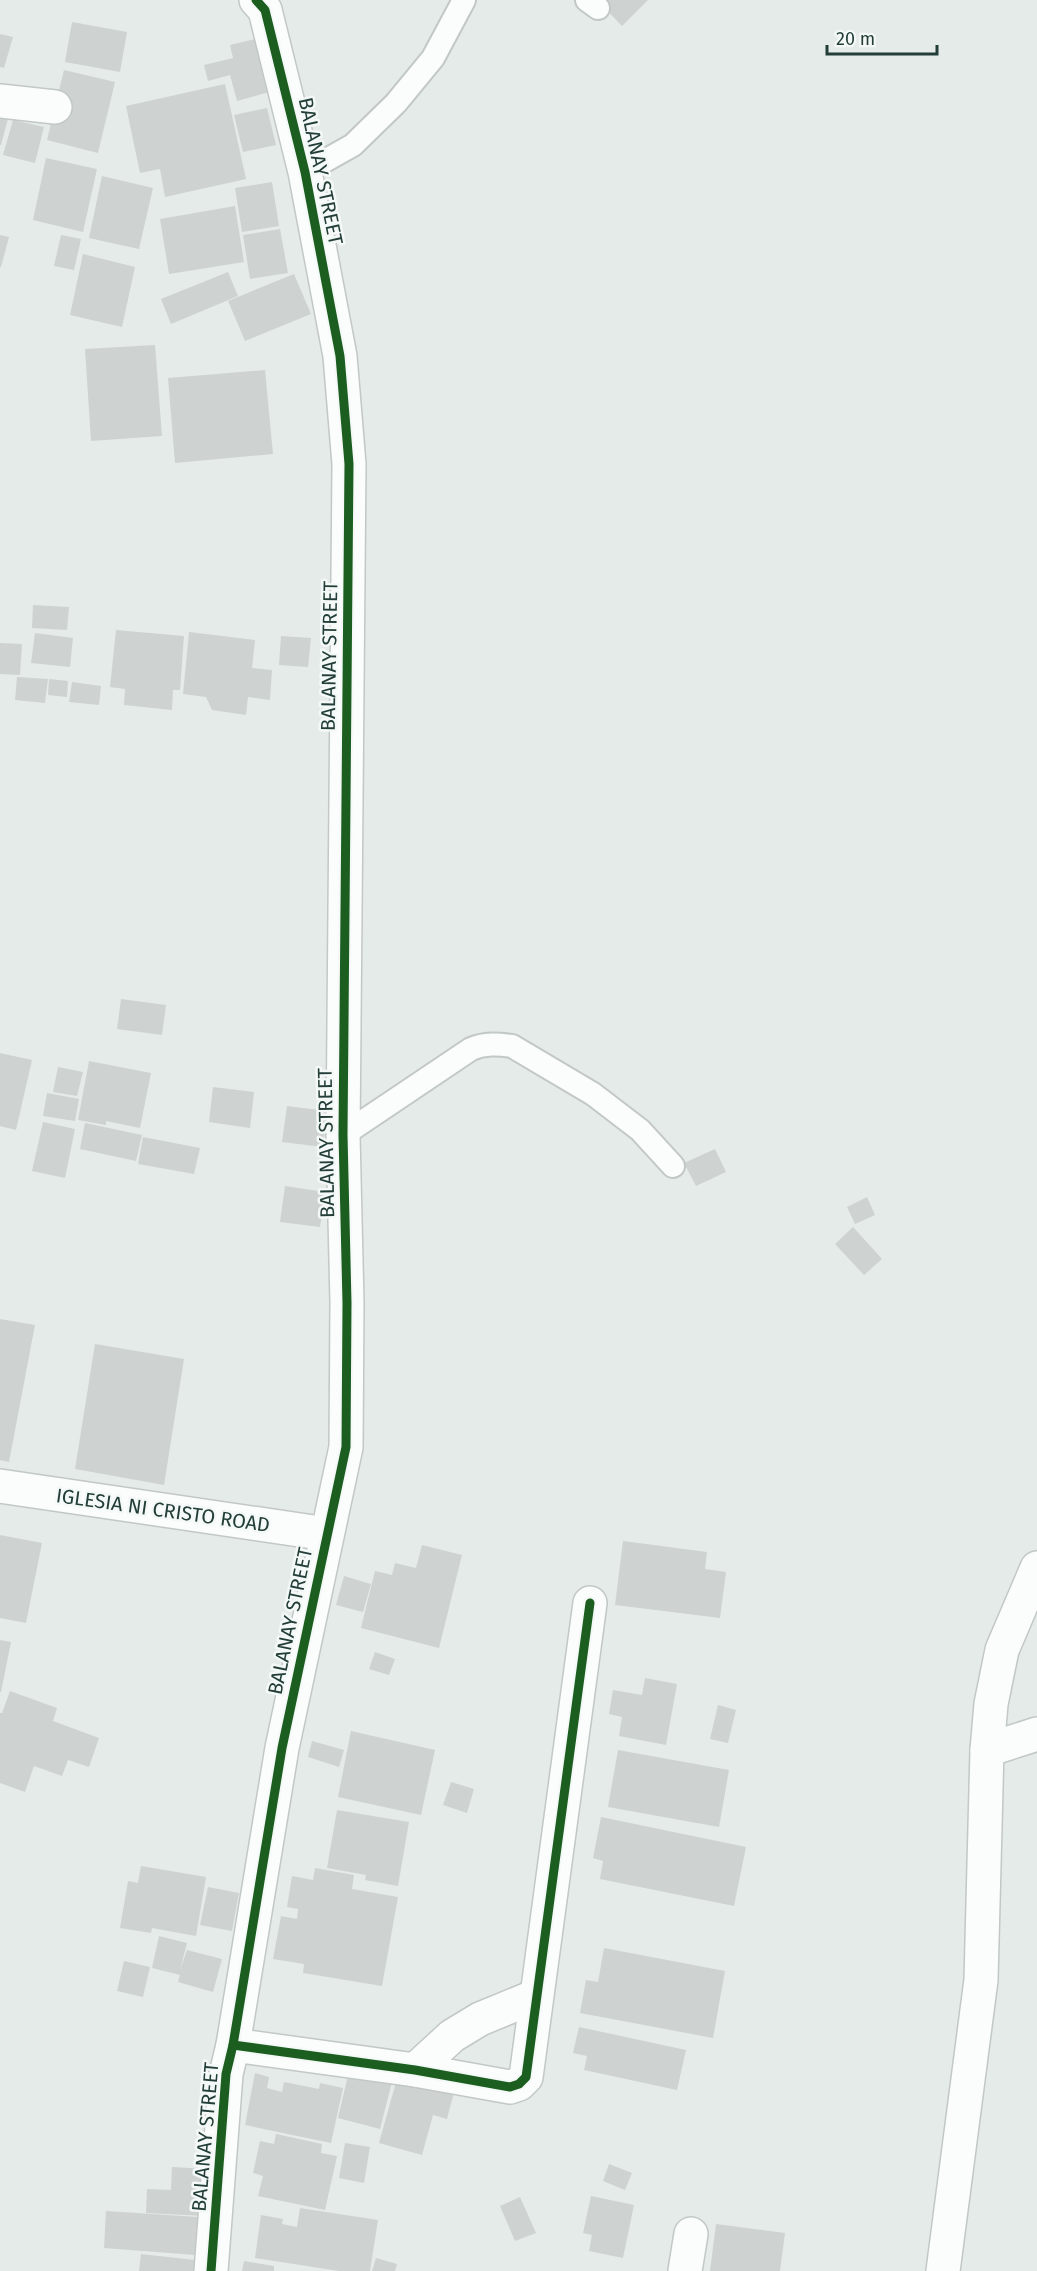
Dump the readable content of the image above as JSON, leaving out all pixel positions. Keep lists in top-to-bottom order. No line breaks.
{"streets":{"street":["BALANAY STREET","IGLESIA NI CRISTO ROAD"]},"crossings":[["BALANAY STREET","IGLESIA NI CRISTO ROAD"]],"scale_bar":"20 m"}
